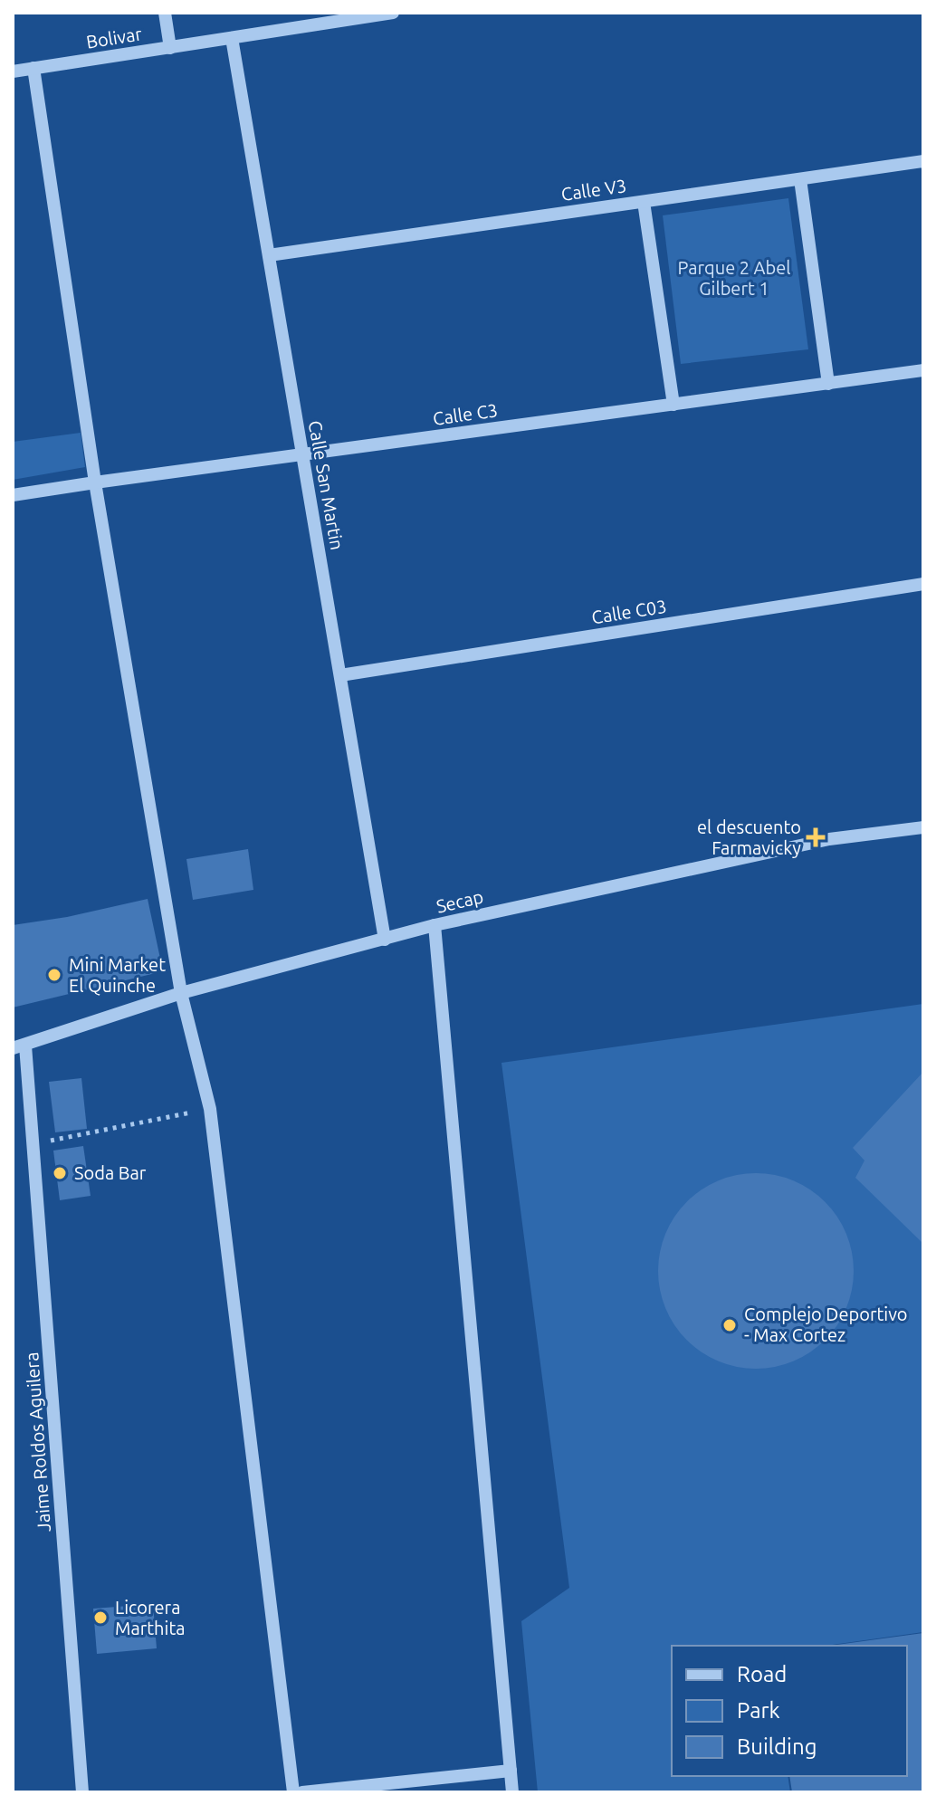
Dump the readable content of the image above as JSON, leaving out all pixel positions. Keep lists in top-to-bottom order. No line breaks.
{"streets":{"street":["Bolivar","Calle V3","Calle C3","Calle San Martin","Calle C03","Secap","Jaime Roldos Aguilera"]},"crossings":[["Bolivar","Calle San Martin"],["Calle V3","Calle San Martin"],["Calle C3","Calle San Martin"],["Calle San Martin","Calle C03"],["Calle San Martin","Secap"],["Secap","Jaime Roldos Aguilera"]],"parks":["Parque 2 Abel Gilbert 1"],"places":{"health":["el descuento Farmavicky"],"other":["Mini Market El Quinche","Soda Bar","Complejo Deportivo - Max Cortez","Licorera Marthita"]},"legend":["Road","Park","Building"]}
